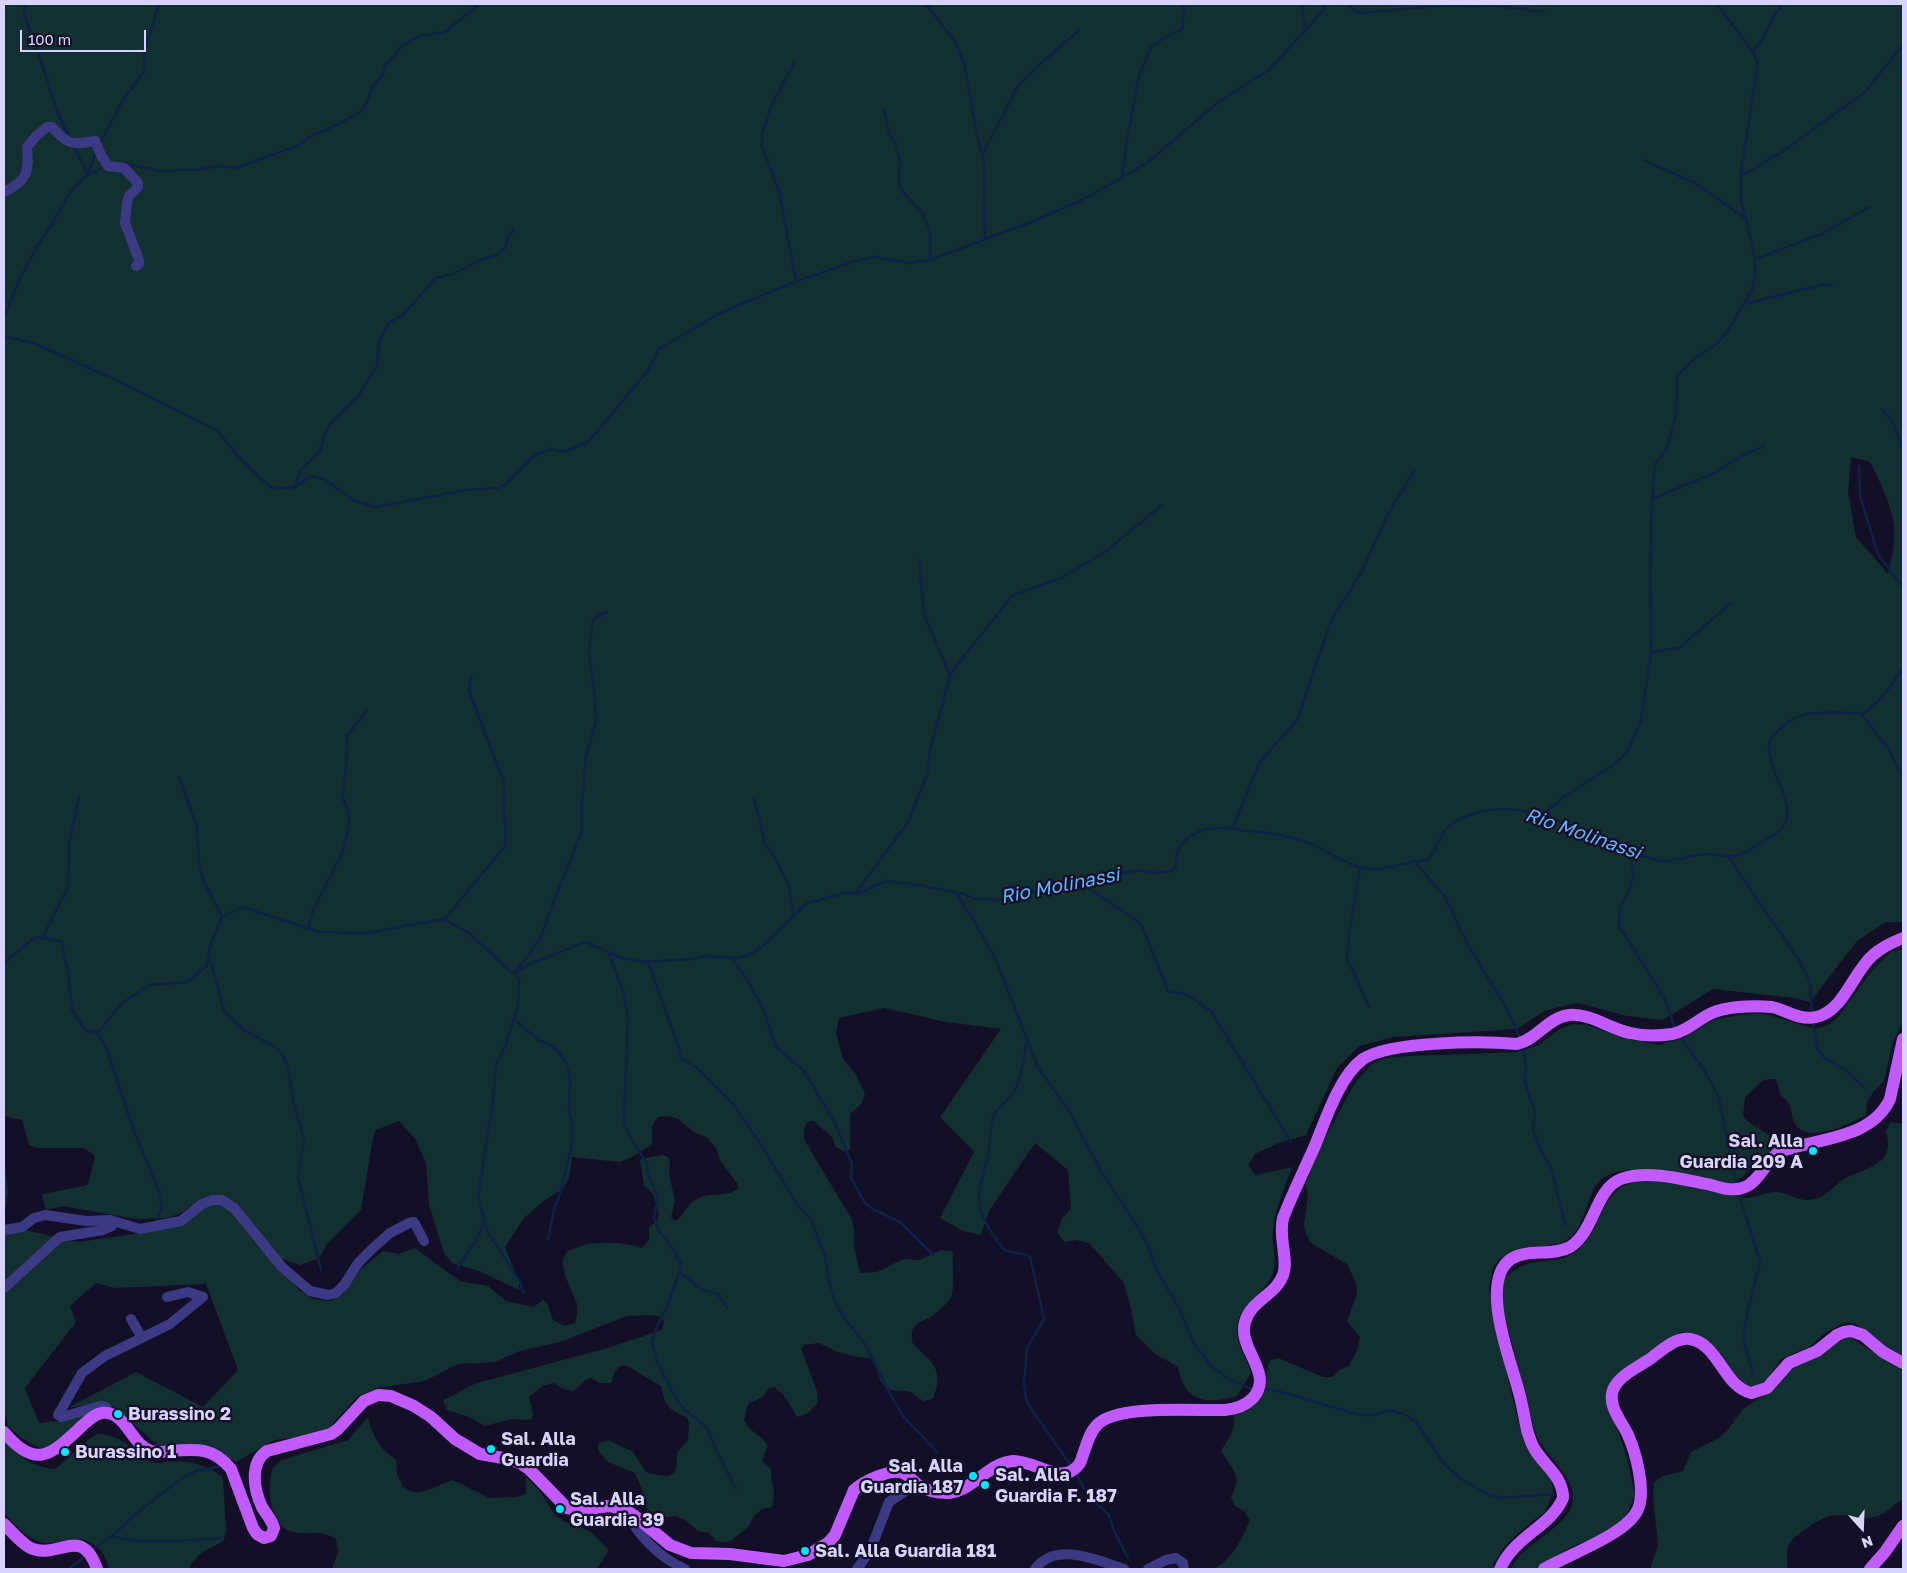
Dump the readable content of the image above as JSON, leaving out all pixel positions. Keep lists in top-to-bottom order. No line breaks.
{"water":["Rio Molinassi"],"places":["Sal. Alla Guardia 209 A","Burassino 2","Sal. Alla Guardia","Burassino 1","Sal. Alla Guardia 187","Sal. Alla Guardia F. 187","Sal. Alla Guardia 39","Sal. Alla Guardia 181"],"scale_bar":"100 m","north":"bottom"}
